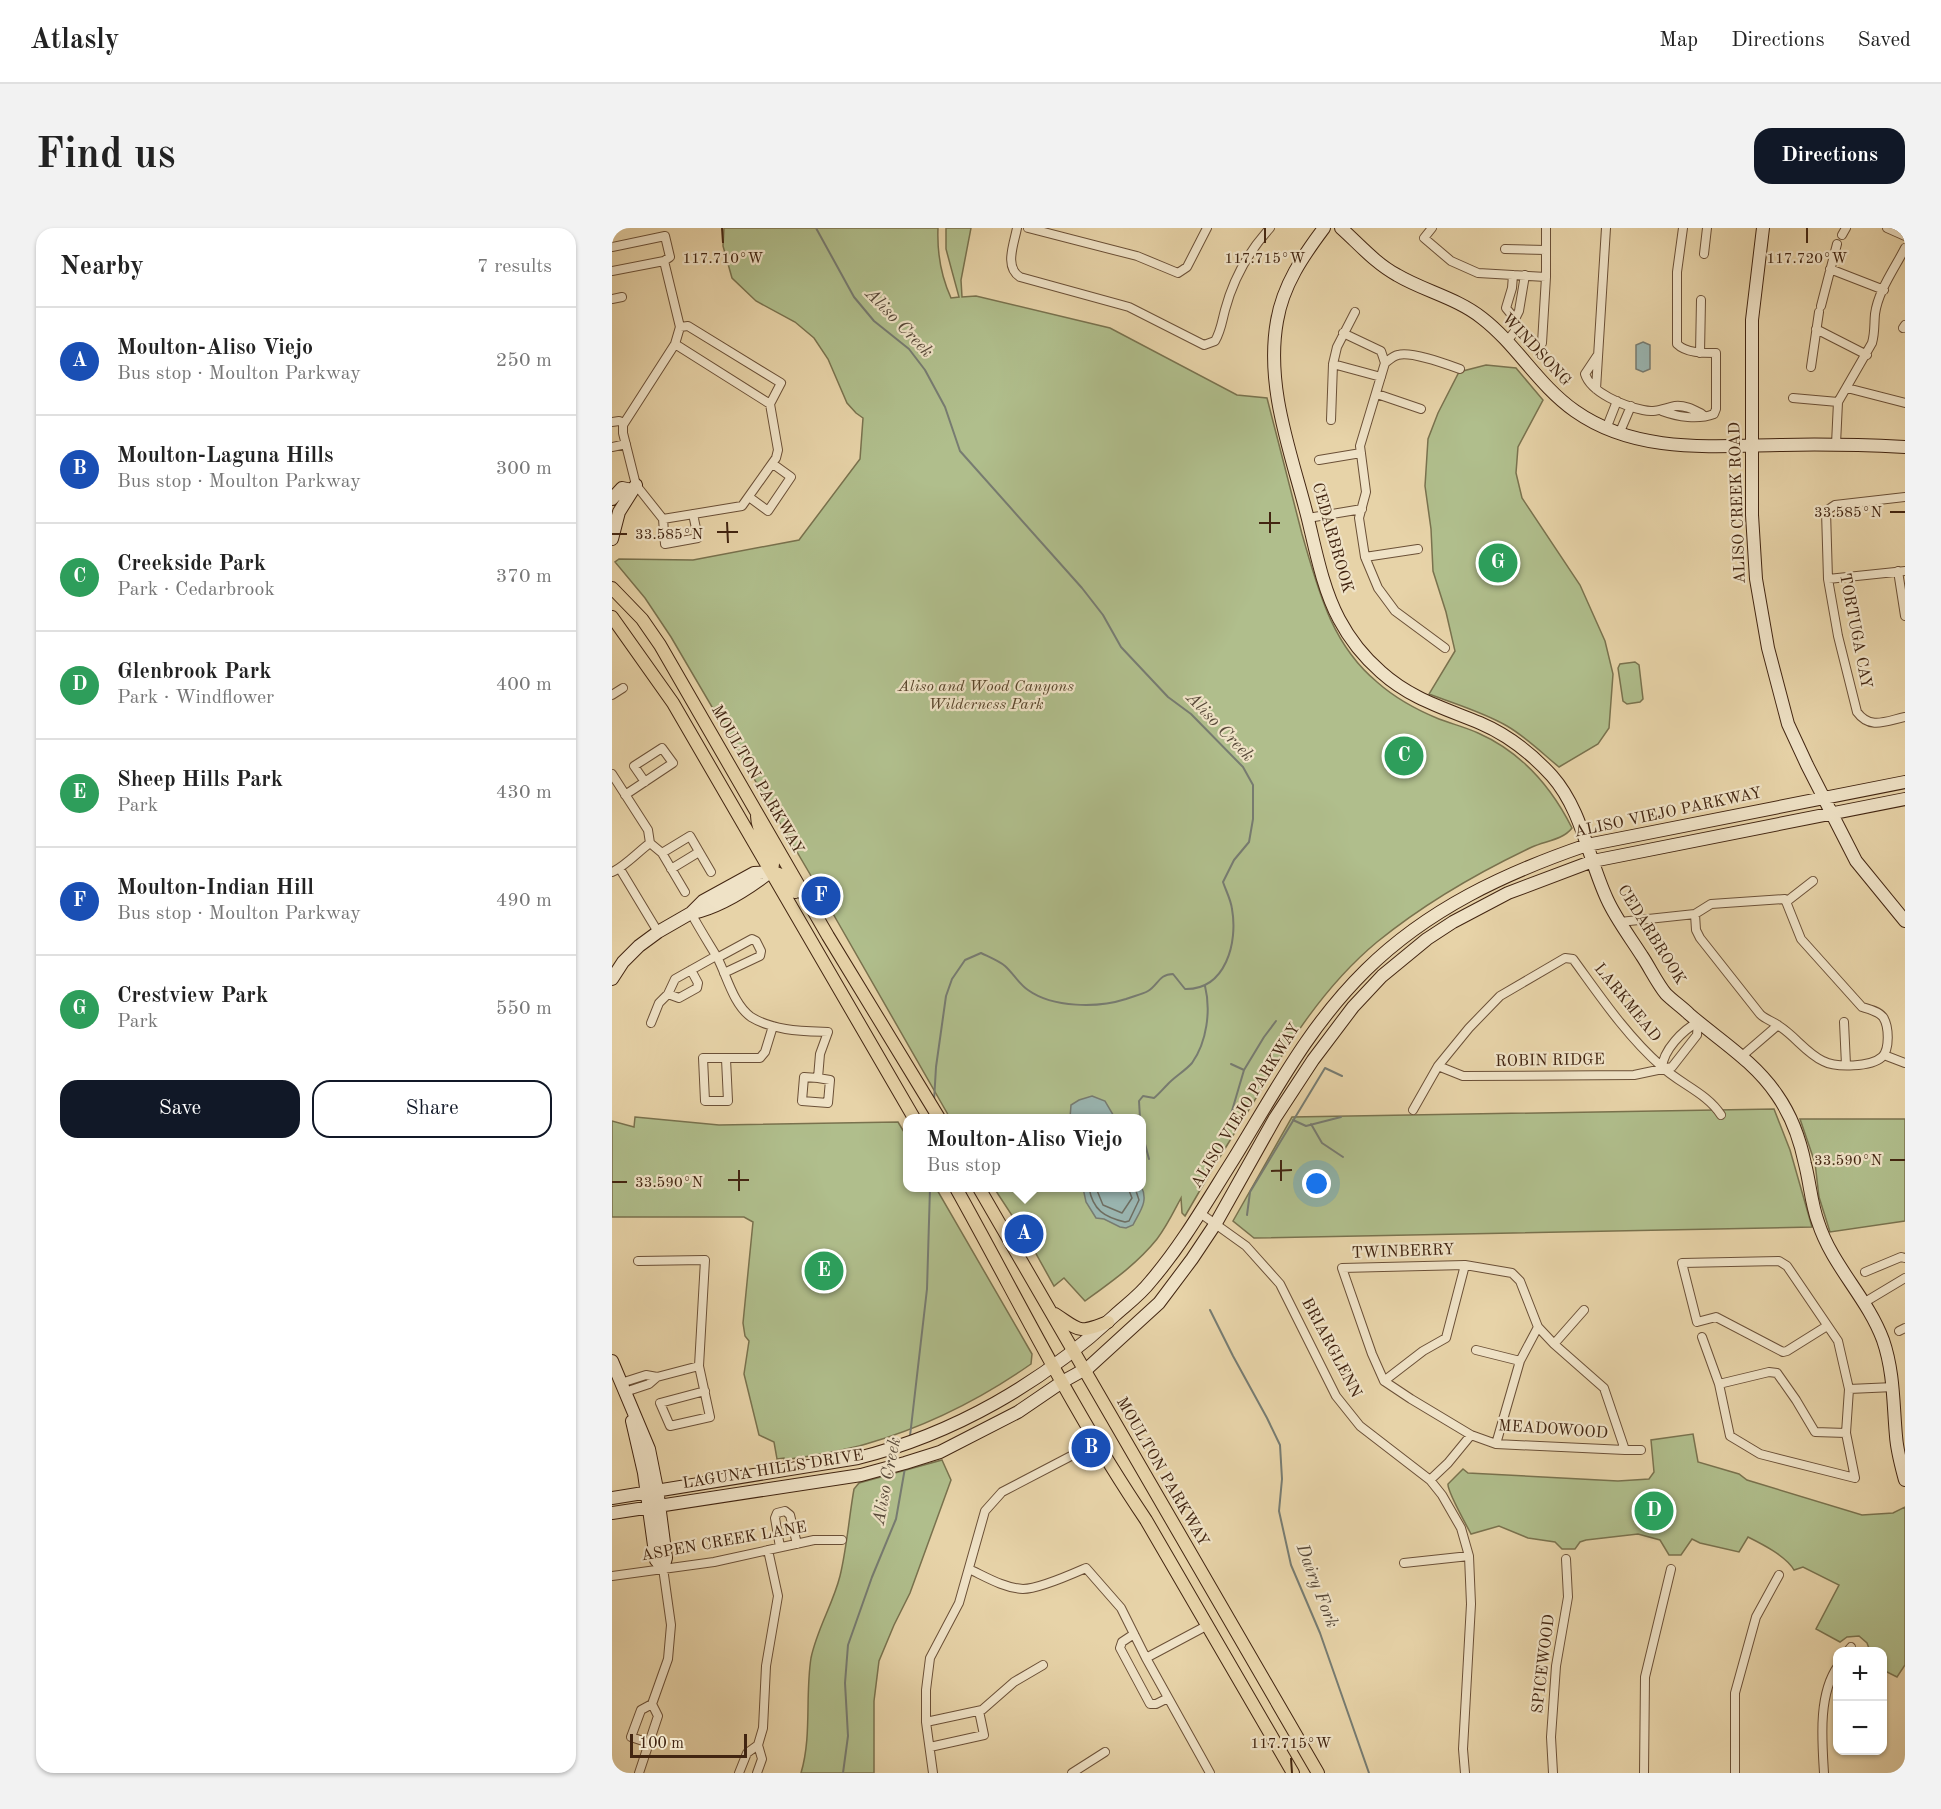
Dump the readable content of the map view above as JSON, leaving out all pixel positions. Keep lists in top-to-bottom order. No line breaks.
{"streets":{"main road":["WINDSONG","ALISO CREEK ROAD","CEDARBROOK","MOULTON PARKWAY","ALISO VIEJO PARKWAY","LAGUNA HILLS DRIVE"],"street":["TORTUGA CAY","LARKMEAD","ROBIN RIDGE","TWINBERRY","BRIARGLENN","MEADOWOOD","ASPEN CREEK LANE","SPICEWOOD"]},"crossings":[["WINDSONG","ALISO CREEK ROAD"],["ALISO CREEK ROAD","ALISO VIEJO PARKWAY"],["CEDARBROOK","ALISO VIEJO PARKWAY"],["CEDARBROOK","ROBIN RIDGE"],["MOULTON PARKWAY","ALISO VIEJO PARKWAY"],["ALISO VIEJO PARKWAY","BRIARGLENN"],["ALISO VIEJO PARKWAY","LAGUNA HILLS DRIVE"],["LARKMEAD","ROBIN RIDGE"],["TWINBERRY","MEADOWOOD"]],"water":["Aliso Creek","Dairy Fork"],"parks":["Aliso and Wood Canyons Wilderness Park"],"scale_bar":"100 m","page":{"header":"Atlasly","nav":["Map","Directions","Saved"],"buttons":["Directions",["Save","Share"]],"title":"Find us","heading":["Nearby","7 results"],"list":[{"mark":"A","name":"Moulton-Aliso Viejo","note":"Bus stop · Moulton Parkway","value":"250 m"},{"mark":"B","name":"Moulton-Laguna Hills","note":"Bus stop · Moulton Parkway","value":"300 m"},{"mark":"C","name":"Creekside Park","note":"Park · Cedarbrook","value":"370 m"},{"mark":"D","name":"Glenbrook Park","note":"Park · Windflower","value":"400 m"},{"mark":"E","name":"Sheep Hills Park","note":"Park","value":"430 m"},{"mark":"F","name":"Moulton-Indian Hill","note":"Bus stop · Moulton Parkway","value":"490 m"},{"mark":"G","name":"Crestview Park","note":"Park","value":"550 m"}],"pins":["G","C","F","A","E","B","D"],"popup":["Moulton-Aliso Viejo","Bus stop"],"map_buttons":["+","−"],"scale":"100 m"},"coordinates":["117.710°W","117.715°W","117.720°W","33.585°N","33.590°N"]}
